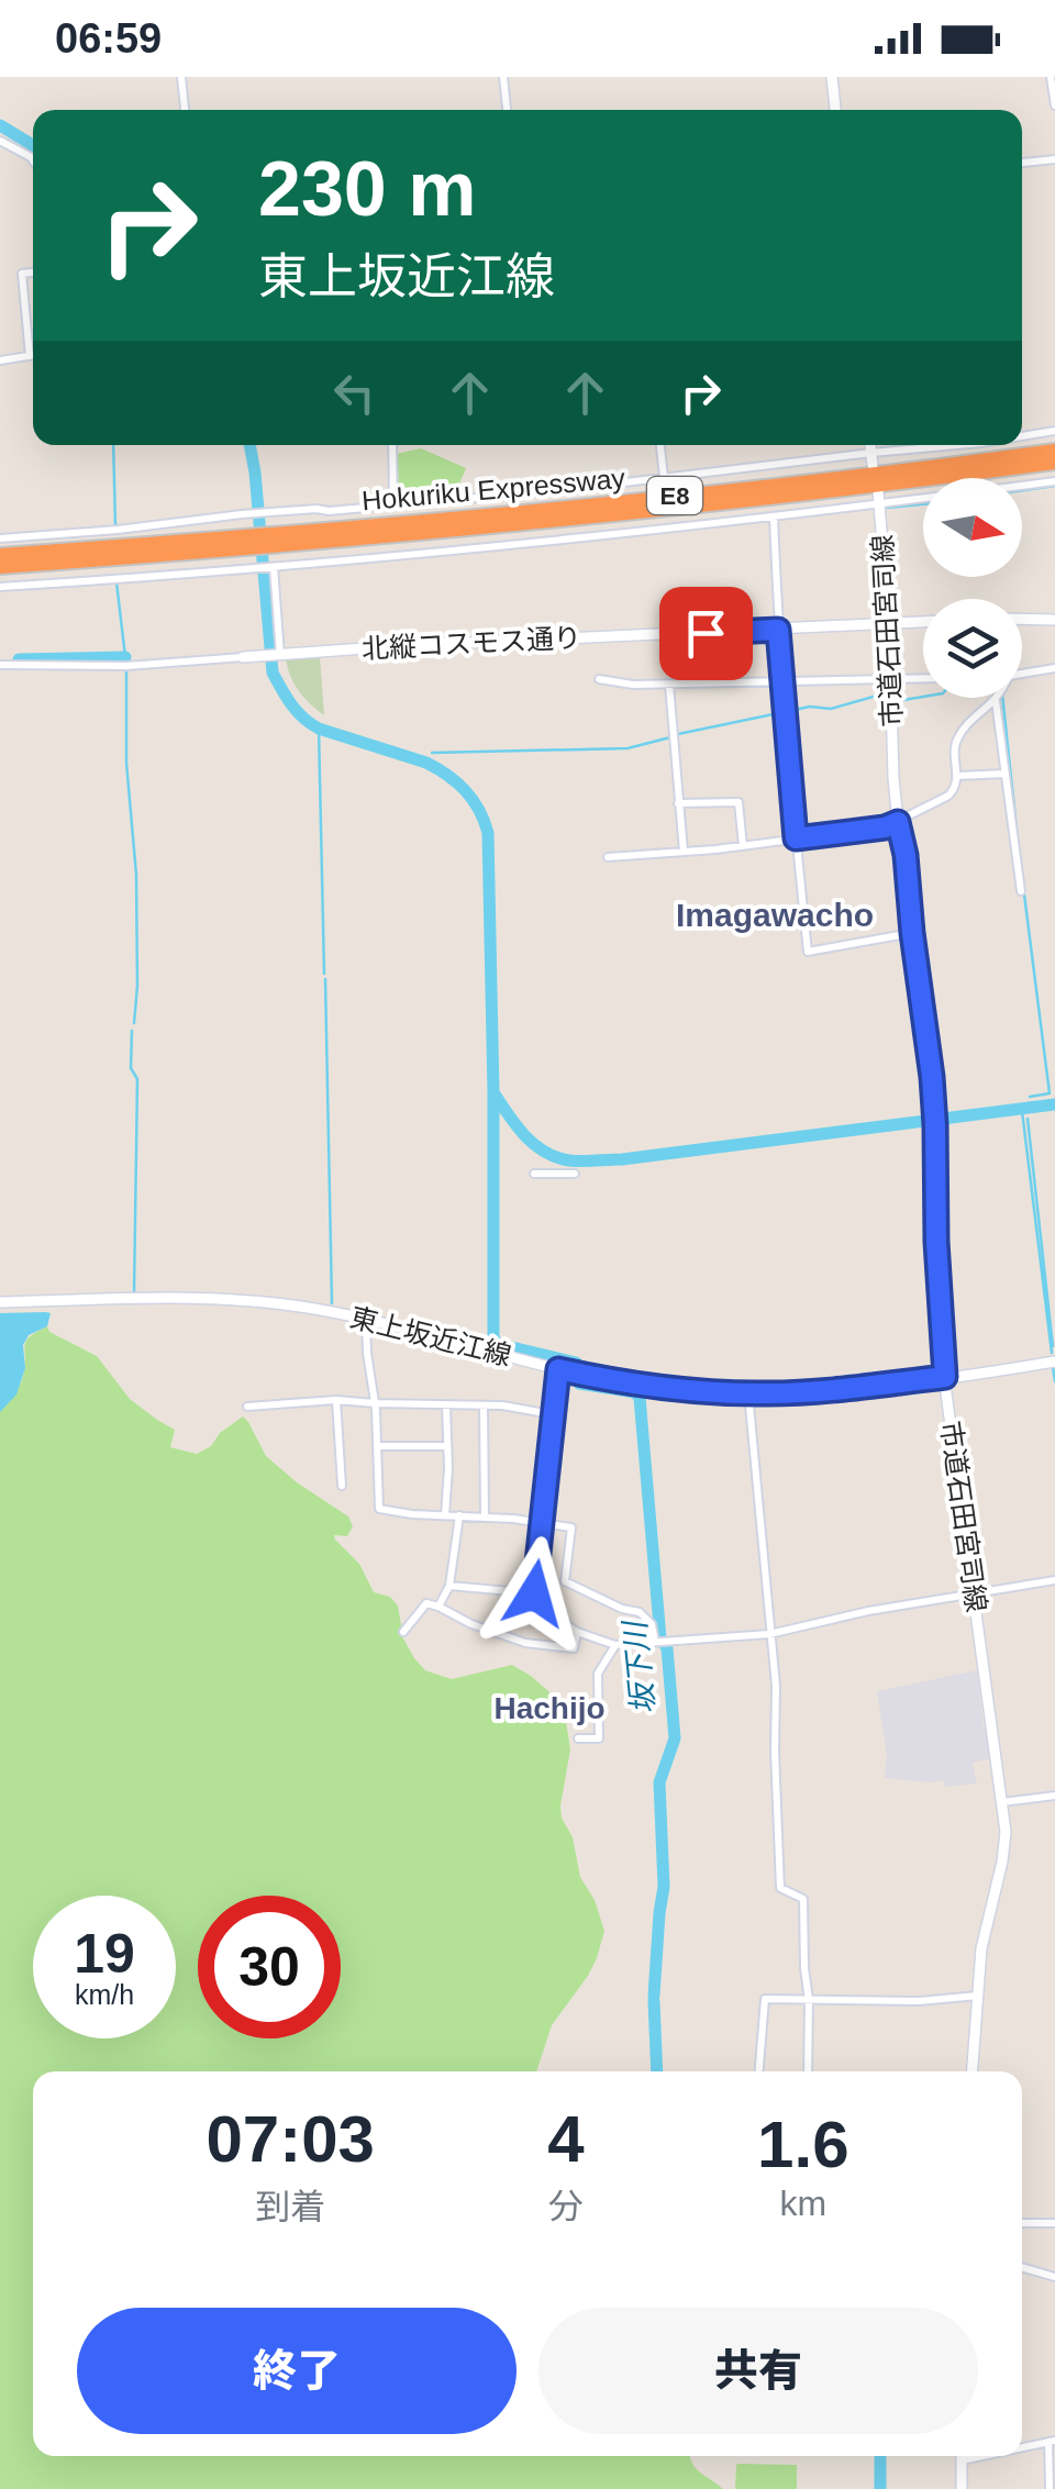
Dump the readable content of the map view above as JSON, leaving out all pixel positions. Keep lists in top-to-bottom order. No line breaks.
{"streets":{"highway":["Hokuriku Expressway","E8"],"street":["市道石田宮司線","北縦コスモス通り","東上坂近江線"]},"crossings":[["市道石田宮司線","北縦コスモス通り"],["市道石田宮司線","東上坂近江線"]],"districts":["Imagawacho","Hachijo"],"water":["坂下川"],"north":"right","page":{"status":"06:59","turn":["230 m","東上坂近江線"],"speed":"19 km/h","limit":"30","eta":["07:03","到着","4","分","1.6","km"],"buttons":["終了","共有"]}}
